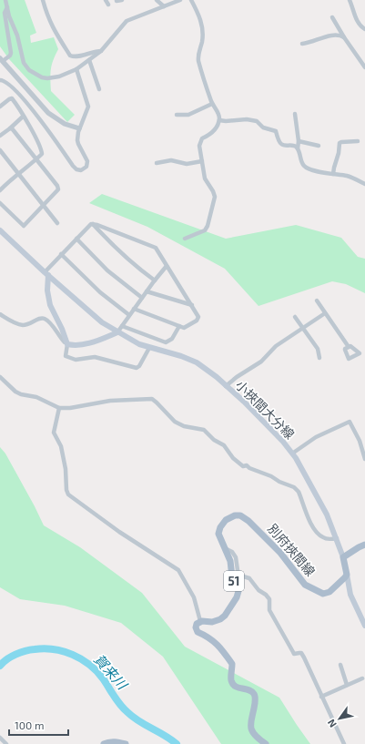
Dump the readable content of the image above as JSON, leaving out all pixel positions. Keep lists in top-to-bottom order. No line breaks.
{"streets":{"main road":["小挾間大分線","別府挾間線","51"]},"water":["賀来川"],"scale_bar":"100 m","north":"bottom left"}
